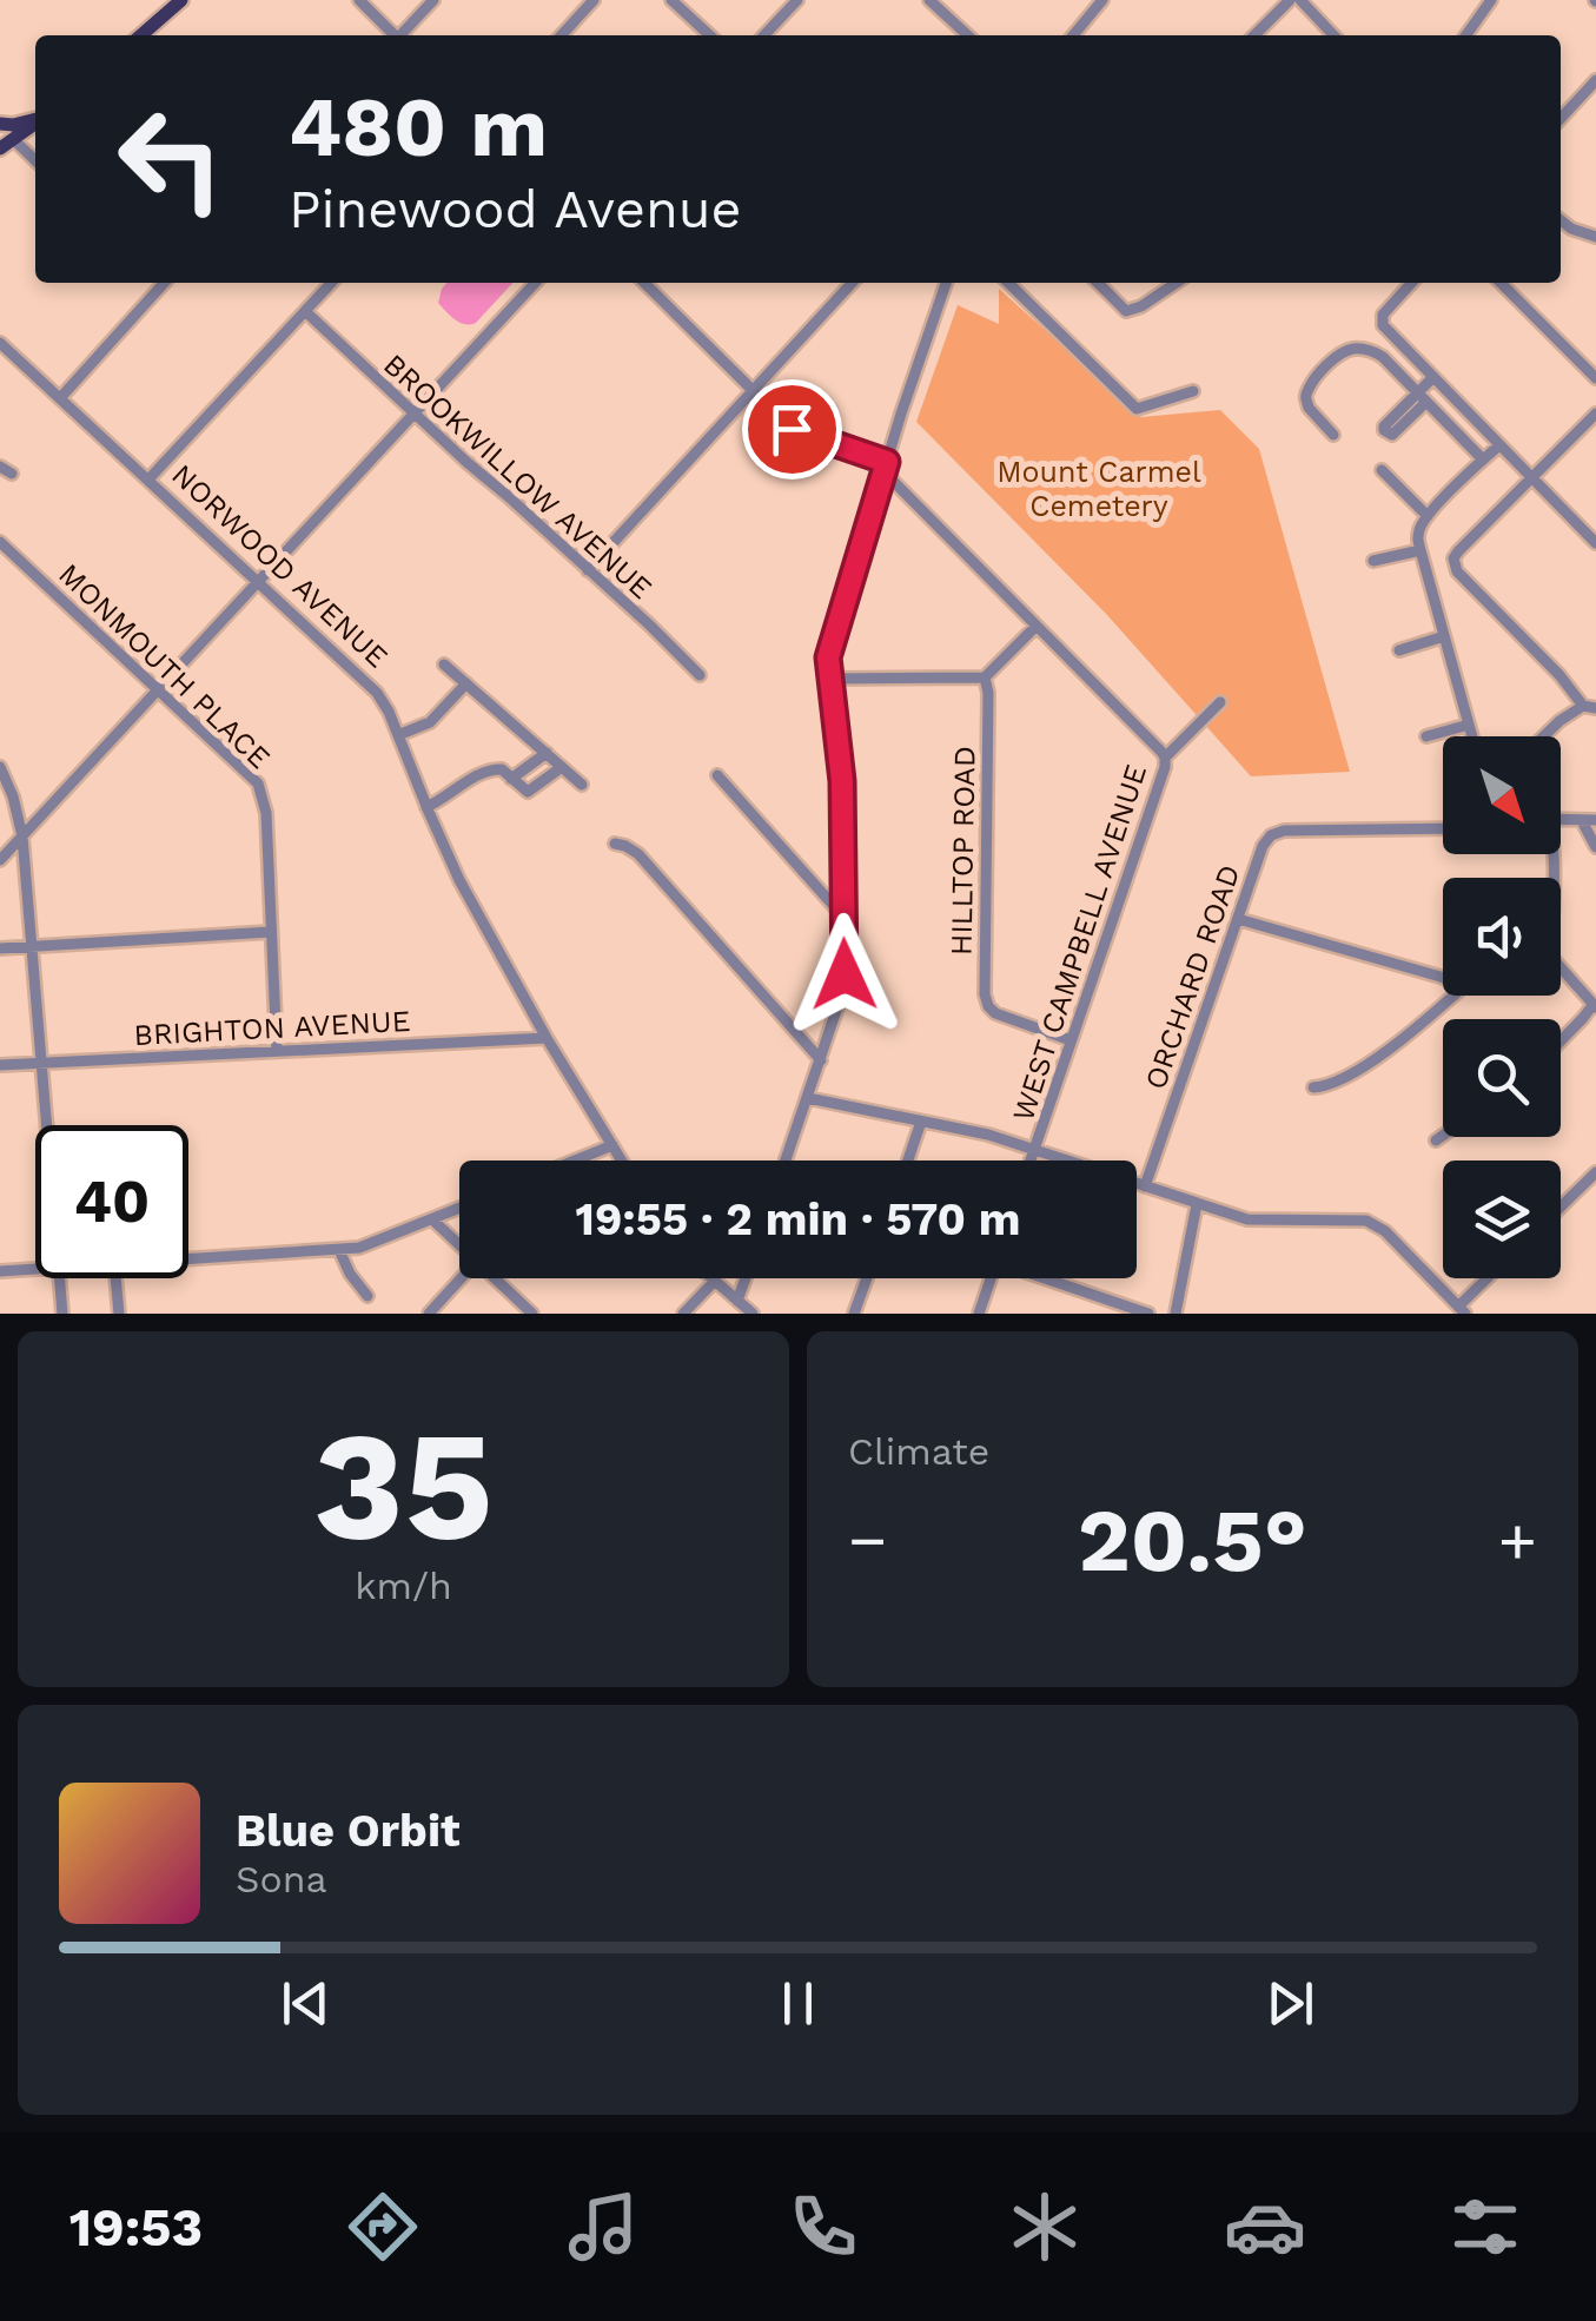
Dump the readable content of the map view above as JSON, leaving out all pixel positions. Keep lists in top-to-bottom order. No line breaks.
{"streets":{"street":["BROOKWILLOW AVENUE","NORWOOD AVENUE","MONMOUTH PLACE","HILLTOP ROAD","WEST CAMPBELL AVENUE","ORCHARD ROAD","BRIGHTON AVENUE"]},"crossings":[["NORWOOD AVENUE","BRIGHTON AVENUE"],["MONMOUTH PLACE","BRIGHTON AVENUE"],["HILLTOP ROAD","WEST CAMPBELL AVENUE"]],"parks":["Mount Carmel Cemetery"],"north":"bottom right","page":{"turn":["480 m","Pinewood Avenue"],"limit":"40","trip":"19:55 · 2 min · 570 m","tile":[["35","km/h"],"Climate"],"heat":["−","20.5°","+"],"song":["Blue Orbit","Sona"],"tabs":"19:53"}}
